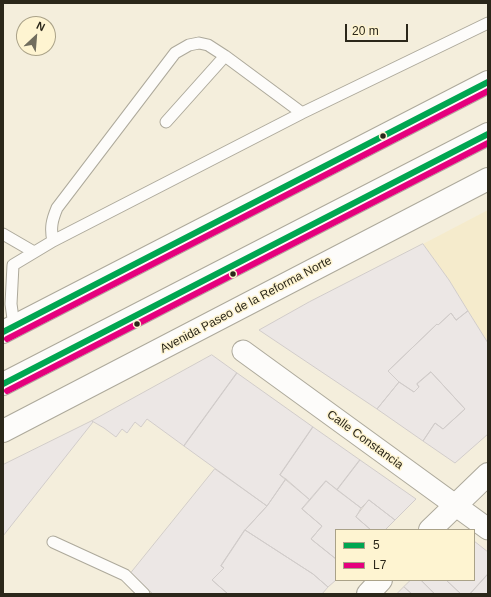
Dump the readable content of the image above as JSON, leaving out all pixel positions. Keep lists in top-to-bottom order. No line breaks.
{"streets":{"main road":["Avenida Paseo de la Reforma Norte"],"street":["Calle Constancia"]},"lines":["transit line 5","transit line L7"],"legend":["5","L7"],"scale_bar":"20 m","north":"top right"}
